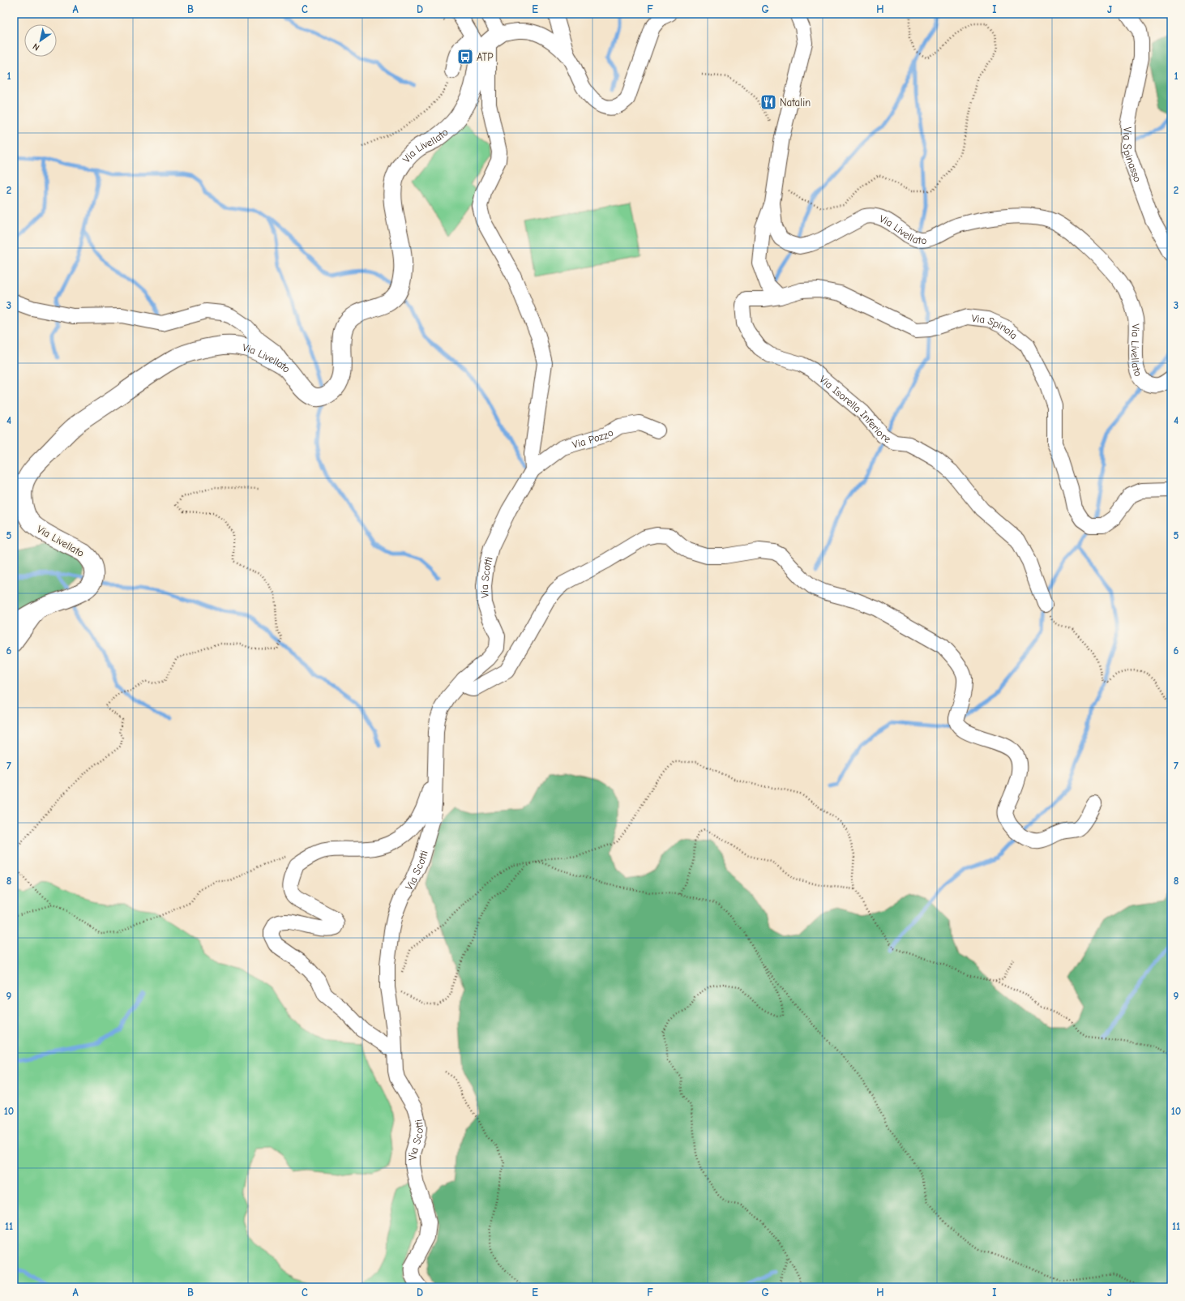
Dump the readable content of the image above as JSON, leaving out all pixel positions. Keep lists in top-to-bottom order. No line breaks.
{"streets":{"main road":["Via Livellato"],"street":["Via Spinasso","Via Spinola","Via Isorella Inferiore","Via Pozzo","Via Scotti"]},"crossings":[["Via Spinola","Via Isorella Inferiore"],["Via Pozzo","Via Scotti"]],"places":{"bus stop":["ATP"],"restaurant":["Natalin"]},"north":"bottom left","grid":{"columns":["A","B","C","D","E","F","G","H","I","J"],"rows":["1","2","3","4","5","6","7","8","9","10","11"]}}
